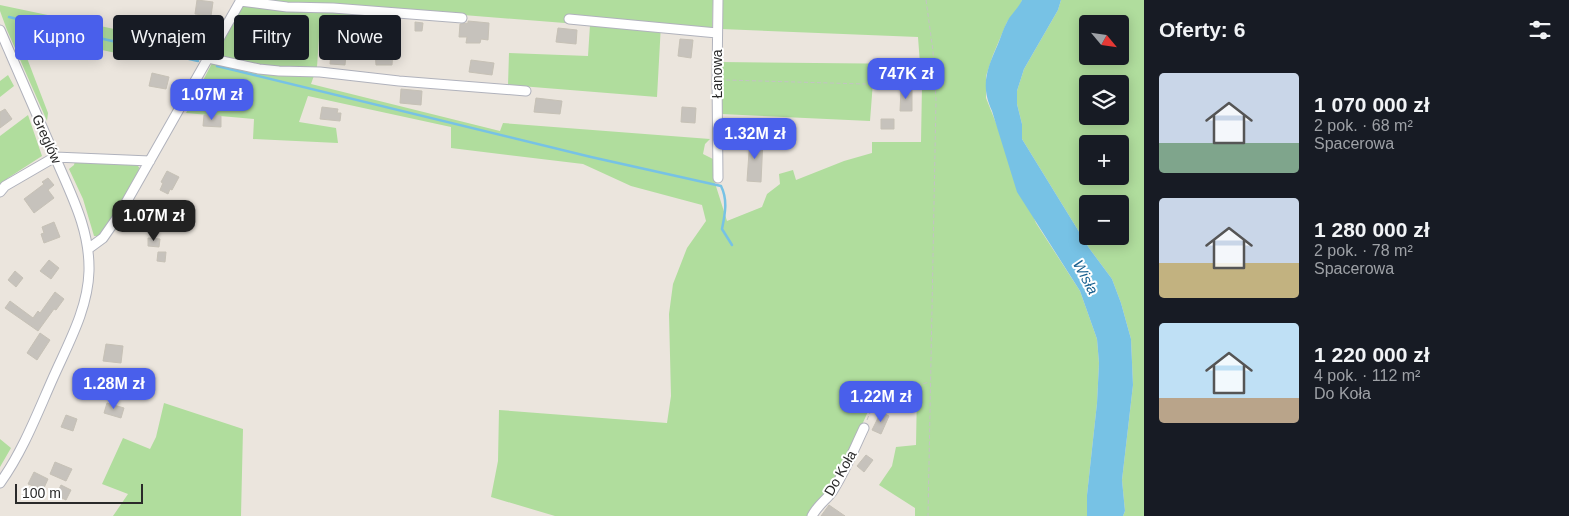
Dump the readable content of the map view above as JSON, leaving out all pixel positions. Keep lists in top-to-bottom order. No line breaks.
{"streets":{"street":["Łanowa","Greglów","Do Koła"]},"water":["Wisła"],"scale_bar":"100 m","north":"bottom right","page":{"heading":"Oferty: 6","map_buttons":["+","−"],"chip":["Kupno","Wynajem","Filtry","Nowe"],"price":["747K zł","1.07M zł","1.32M zł","1.07M zł","1.28M zł","1.22M zł"],"list":[{"name":"1 070 000 zł","note":"2 pok. · 68 m² · Spacerowa"},{"name":"1 280 000 zł","note":"2 pok. · 78 m² · Spacerowa"},{"name":"1 220 000 zł","note":"4 pok. · 112 m² · Do Koła"}],"scale":"100 m"}}
